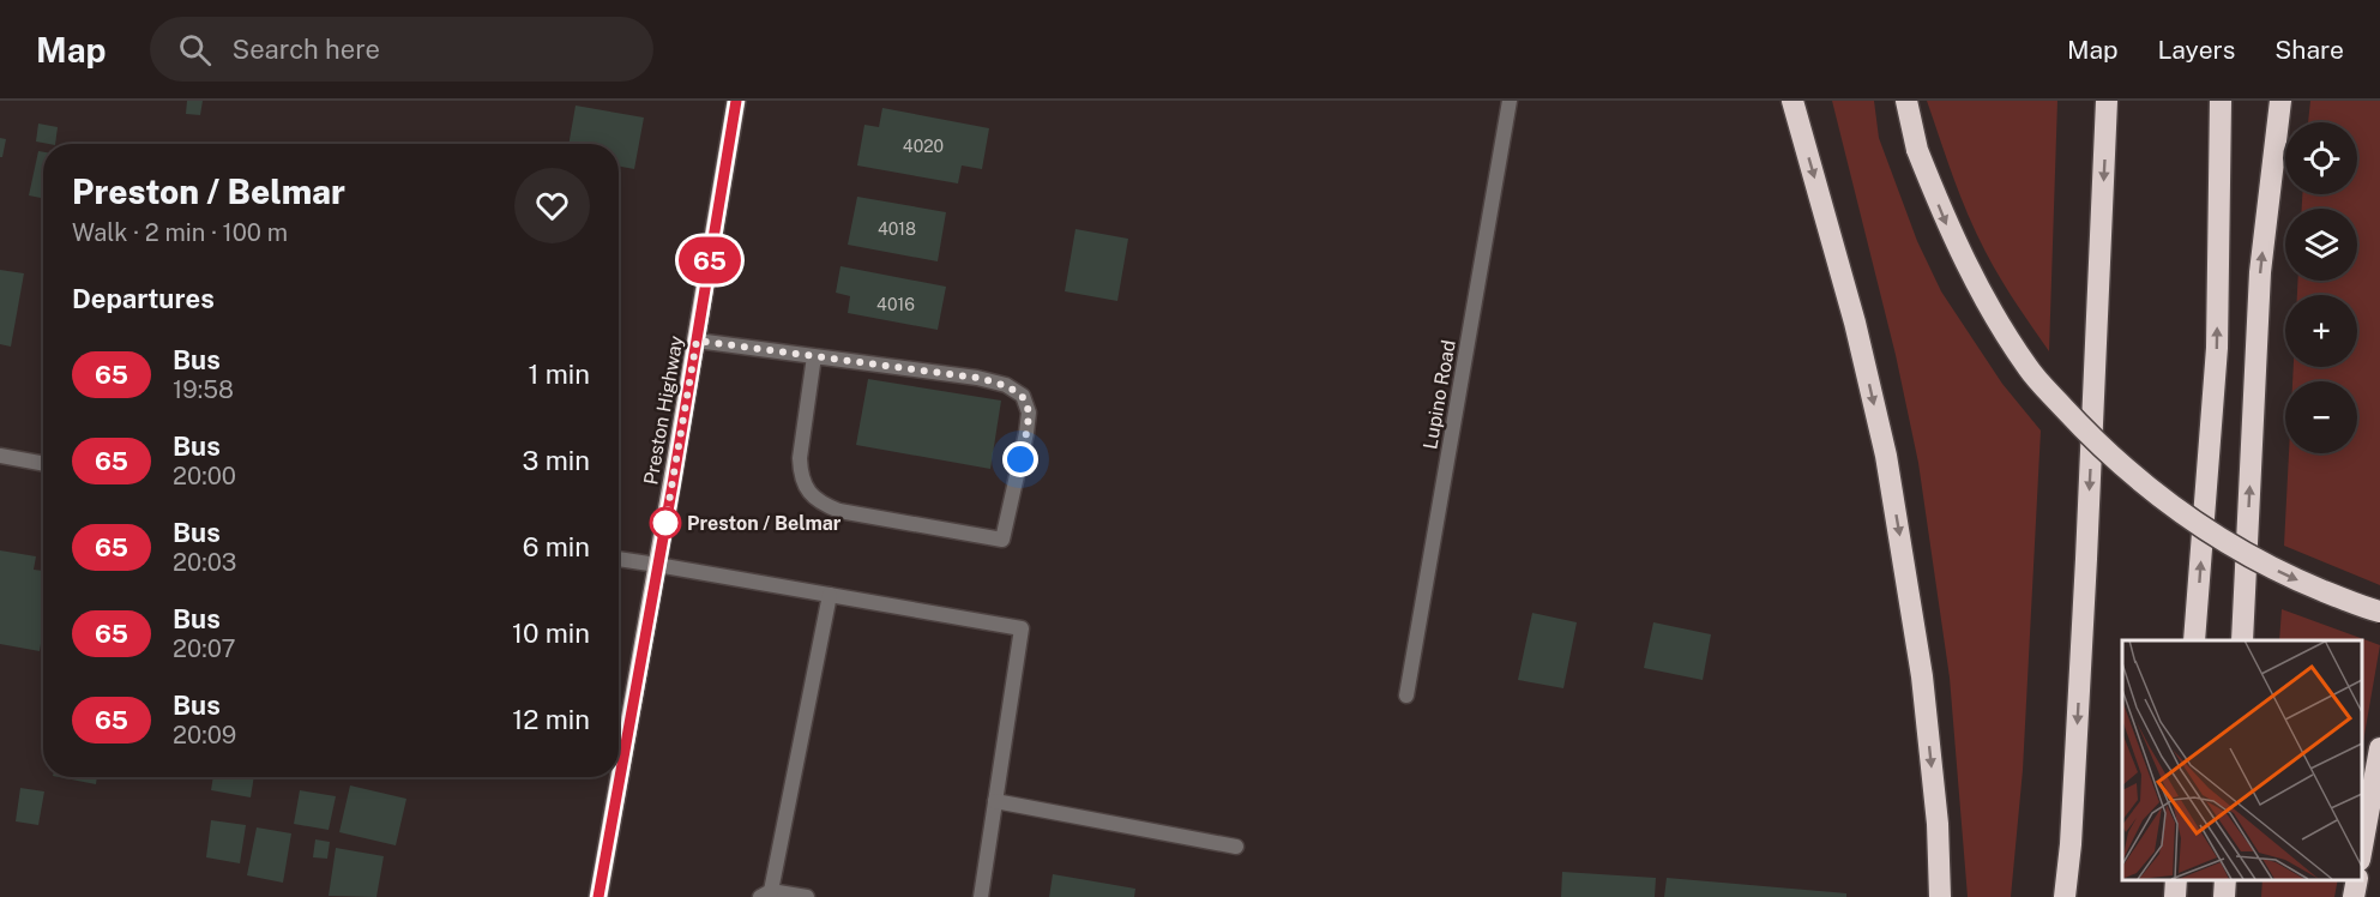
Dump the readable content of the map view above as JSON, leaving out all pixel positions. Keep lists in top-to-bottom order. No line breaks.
{"streets":{"main road":["Preston Highway"],"street":["Lupino Road"]},"places":["Preston / Belmar"],"lines":["bus line 65"],"house_numbers":["4020","4018","4016"],"page":{"header":"Map","search":"Search here","nav":["Map","Layers","Share"],"on_map":"65","map_buttons":["+","−"],"heading":[["Preston / Belmar","Walk · 2 min · 100 m"],"Departures"],"list":[{"mark":"65","name":"Bus","note":"19:58","value":"1 min"},{"mark":"65","name":"Bus","note":"20:00","value":"3 min"},{"mark":"65","name":"Bus","note":"20:03","value":"6 min"},{"mark":"65","name":"Bus","note":"20:07","value":"10 min"},{"mark":"65","name":"Bus","note":"20:09","value":"12 min"}]}}
